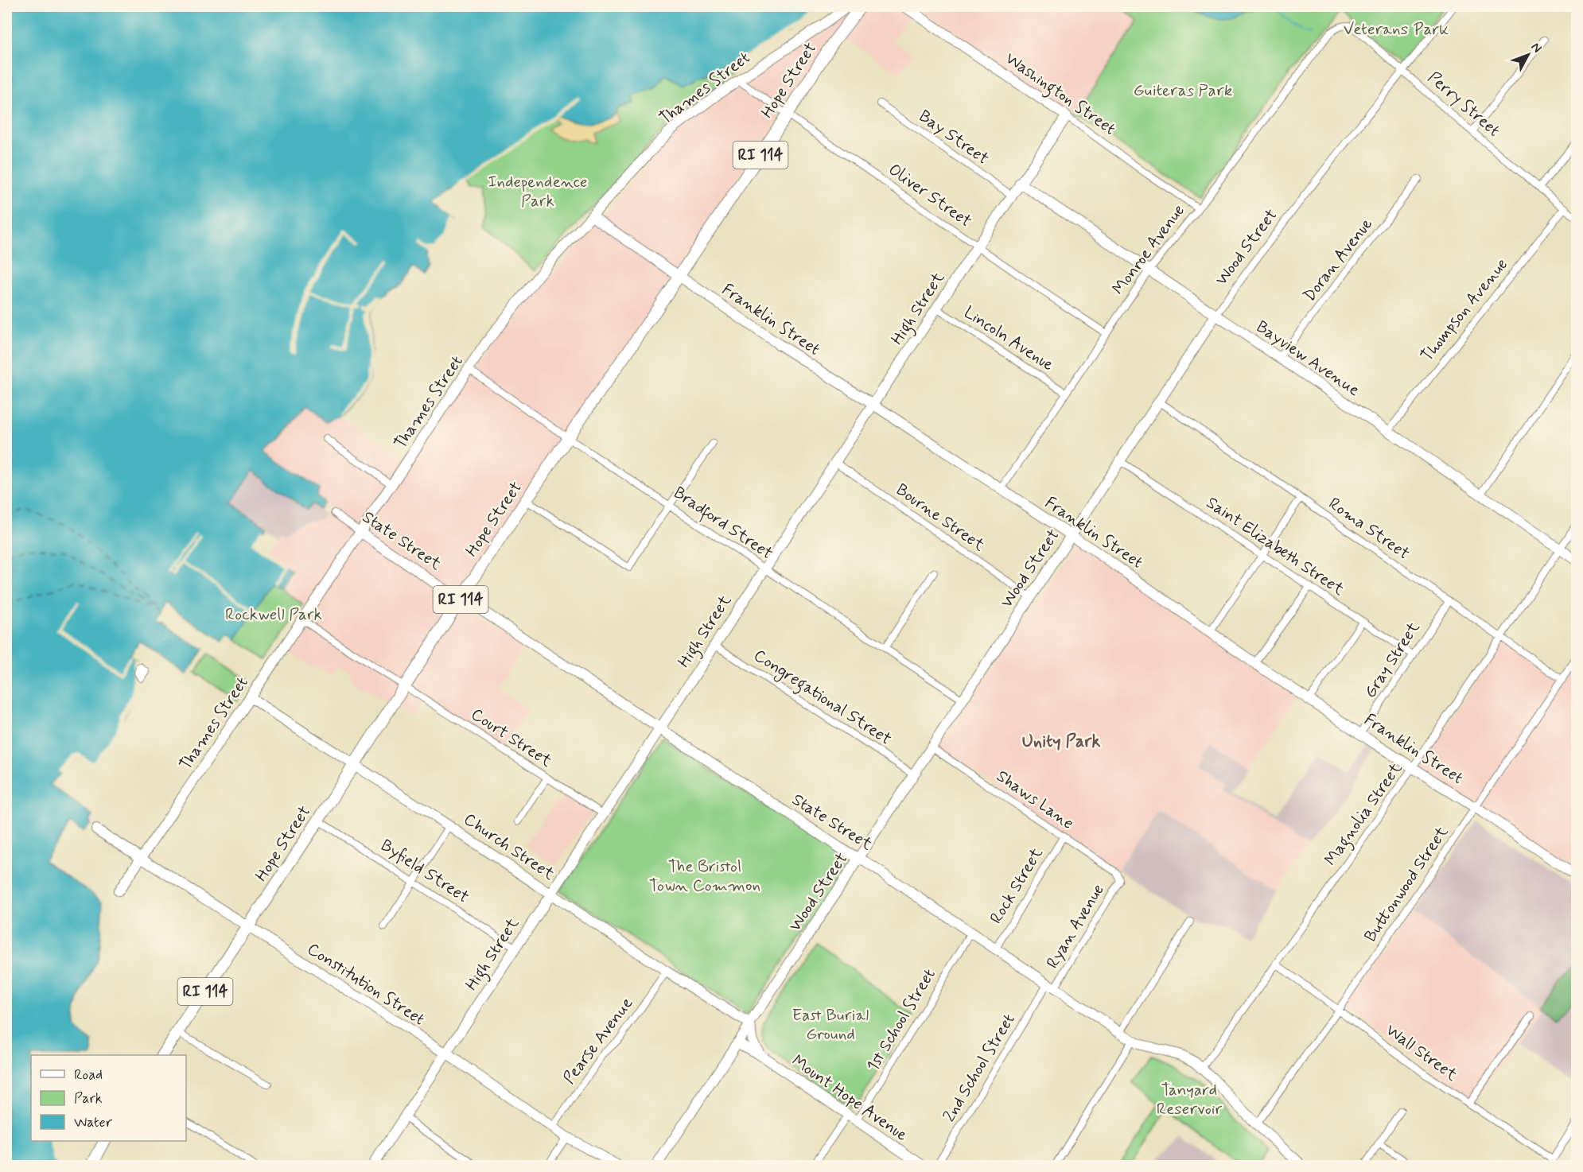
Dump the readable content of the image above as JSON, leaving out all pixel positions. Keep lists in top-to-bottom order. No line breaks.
{"streets":{"main road":["Hope Street","RI 114"],"street":["Thames Street","Washington Street","Perry Street","Bay Street","Oliver Street","Wood Street","Monroe Avenue","Doran Avenue","High Street","Thompson Avenue","Franklin Street","Lincoln Avenue","Bayview Avenue","Bourne Street","Bradford Street","Roma Street","State Street","Saint Elizabeth Street","Gray Street","Congregational Street","Court Street","Shaws Lane","Magnolia Street","Church Street","Byfield Street","Buttonwood Street","Rock Street","Ryan Avenue","Constitution Street","1st School Street","Pearse Avenue","Wall Street","2nd School Street","Mount Hope Avenue"]},"crossings":[["Hope Street","Oliver Street"],["Hope Street","Franklin Street"],["Hope Street","Bradford Street"],["Hope Street","State Street"],["Hope Street","Court Street"],["Hope Street","Church Street"],["Hope Street","Byfield Street"],["Hope Street","Constitution Street"],["Thames Street","Oliver Street"],["Thames Street","Franklin Street"],["Thames Street","Bradford Street"],["Thames Street","State Street"],["Thames Street","Court Street"],["Thames Street","Church Street"],["Thames Street","Constitution Street"],["Washington Street","Monroe Avenue"],["Washington Street","High Street"],["Perry Street","Wood Street"],["Perry Street","Monroe Avenue"],["Perry Street","Thompson Avenue"],["Bay Street","High Street"],["Oliver Street","Monroe Avenue"],["Oliver Street","High Street"],["Wood Street","Franklin Street"],["Wood Street","Bayview Avenue"],["Wood Street","Bourne Street"],["Wood Street","Bradford Street"],["Wood Street","Roma Street"],["Wood Street","State Street"],["Wood Street","Saint Elizabeth Street"],["Wood Street","Congregational Street"],["Wood Street","Shaws Lane"],["Wood Street","Church Street"],["Wood Street","Mount Hope Avenue"],["Monroe Avenue","Franklin Street"],["Monroe Avenue","Lincoln Avenue"],["Monroe Avenue","Bayview Avenue"],["Doran Avenue","Bayview Avenue"],["High Street","Franklin Street"],["High Street","Lincoln Avenue"],["High Street","Bayview Avenue"],["High Street","Bourne Street"],["High Street","Bradford Street"],["High Street","State Street"],["High Street","Congregational Street"],["High Street","Court Street"],["High Street","Church Street"],["High Street","Byfield Street"],["High Street","Constitution Street"],["Thompson Avenue","Bayview Avenue"],["Franklin Street","Gray Street"],["Franklin Street","Magnolia Street"],["Franklin Street","Buttonwood Street"],["Bayview Avenue","Magnolia Street"],["Roma Street","Gray Street"],["Roma Street","Magnolia Street"],["Roma Street","Buttonwood Street"],["State Street","Magnolia Street"],["State Street","Buttonwood Street"],["State Street","Rock Street"],["State Street","Ryan Avenue"],["State Street","1st School Street"],["State Street","2nd School Street"],["Saint Elizabeth Street","Gray Street"],["Shaws Lane","Rock Street"],["Shaws Lane","Ryan Avenue"],["Magnolia Street","Wall Street"],["Church Street","Pearse Avenue"],["Buttonwood Street","Wall Street"],["Ryan Avenue","2nd School Street"],["Constitution Street","Pearse Avenue"],["1st School Street","Mount Hope Avenue"]],"districts":["Unity Park"],"parks":["Veterans Park","Guiteras Park","Independence Park","Rockwell Park","The Bristol Town Common","East Burial Ground","Tanyard Reservoir"],"legend":["Road","Park","Water"],"north":"top right"}
